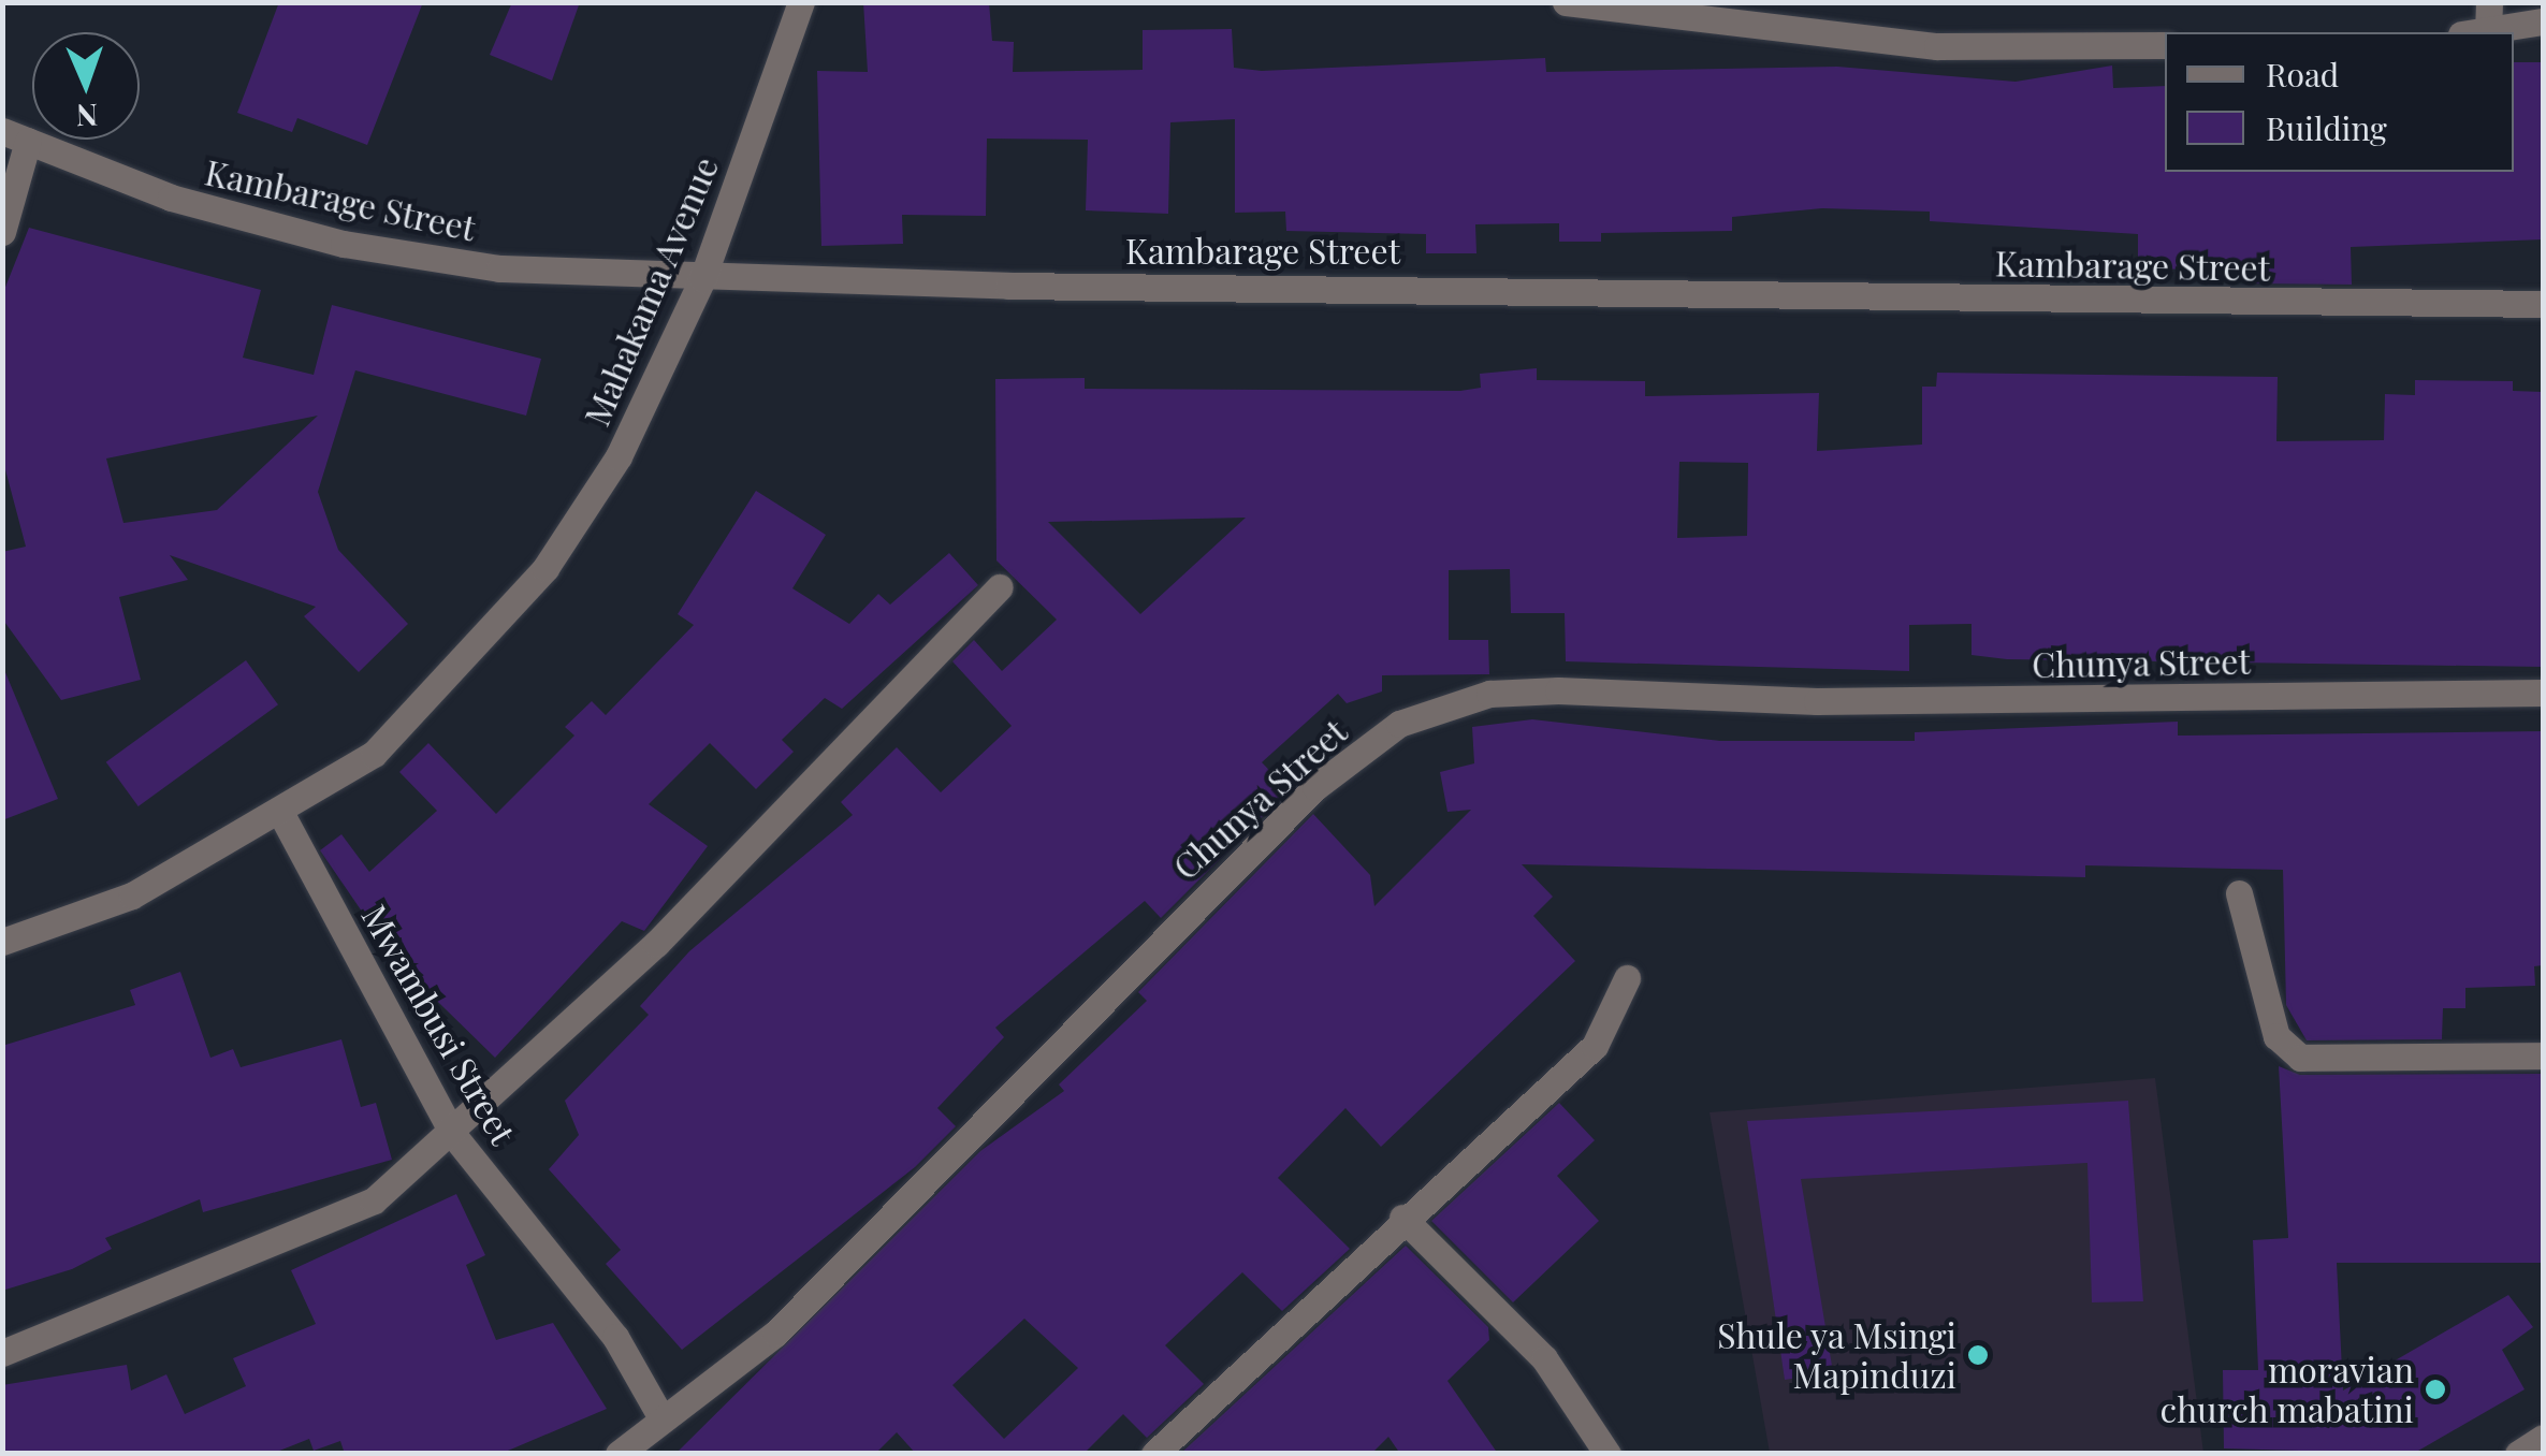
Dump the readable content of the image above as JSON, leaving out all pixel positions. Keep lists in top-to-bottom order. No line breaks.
{"streets":{"street":["Kambarage Street","Mahakama Avenue","Chunya Street","Mwambusi Street"]},"crossings":[["Kambarage Street","Mahakama Avenue"],["Mahakama Avenue","Mwambusi Street"],["Chunya Street","Mwambusi Street"]],"places":["Shule ya Msingi Mapinduzi","moravian church mabatini"],"legend":["Road","Building"],"north":"bottom"}
